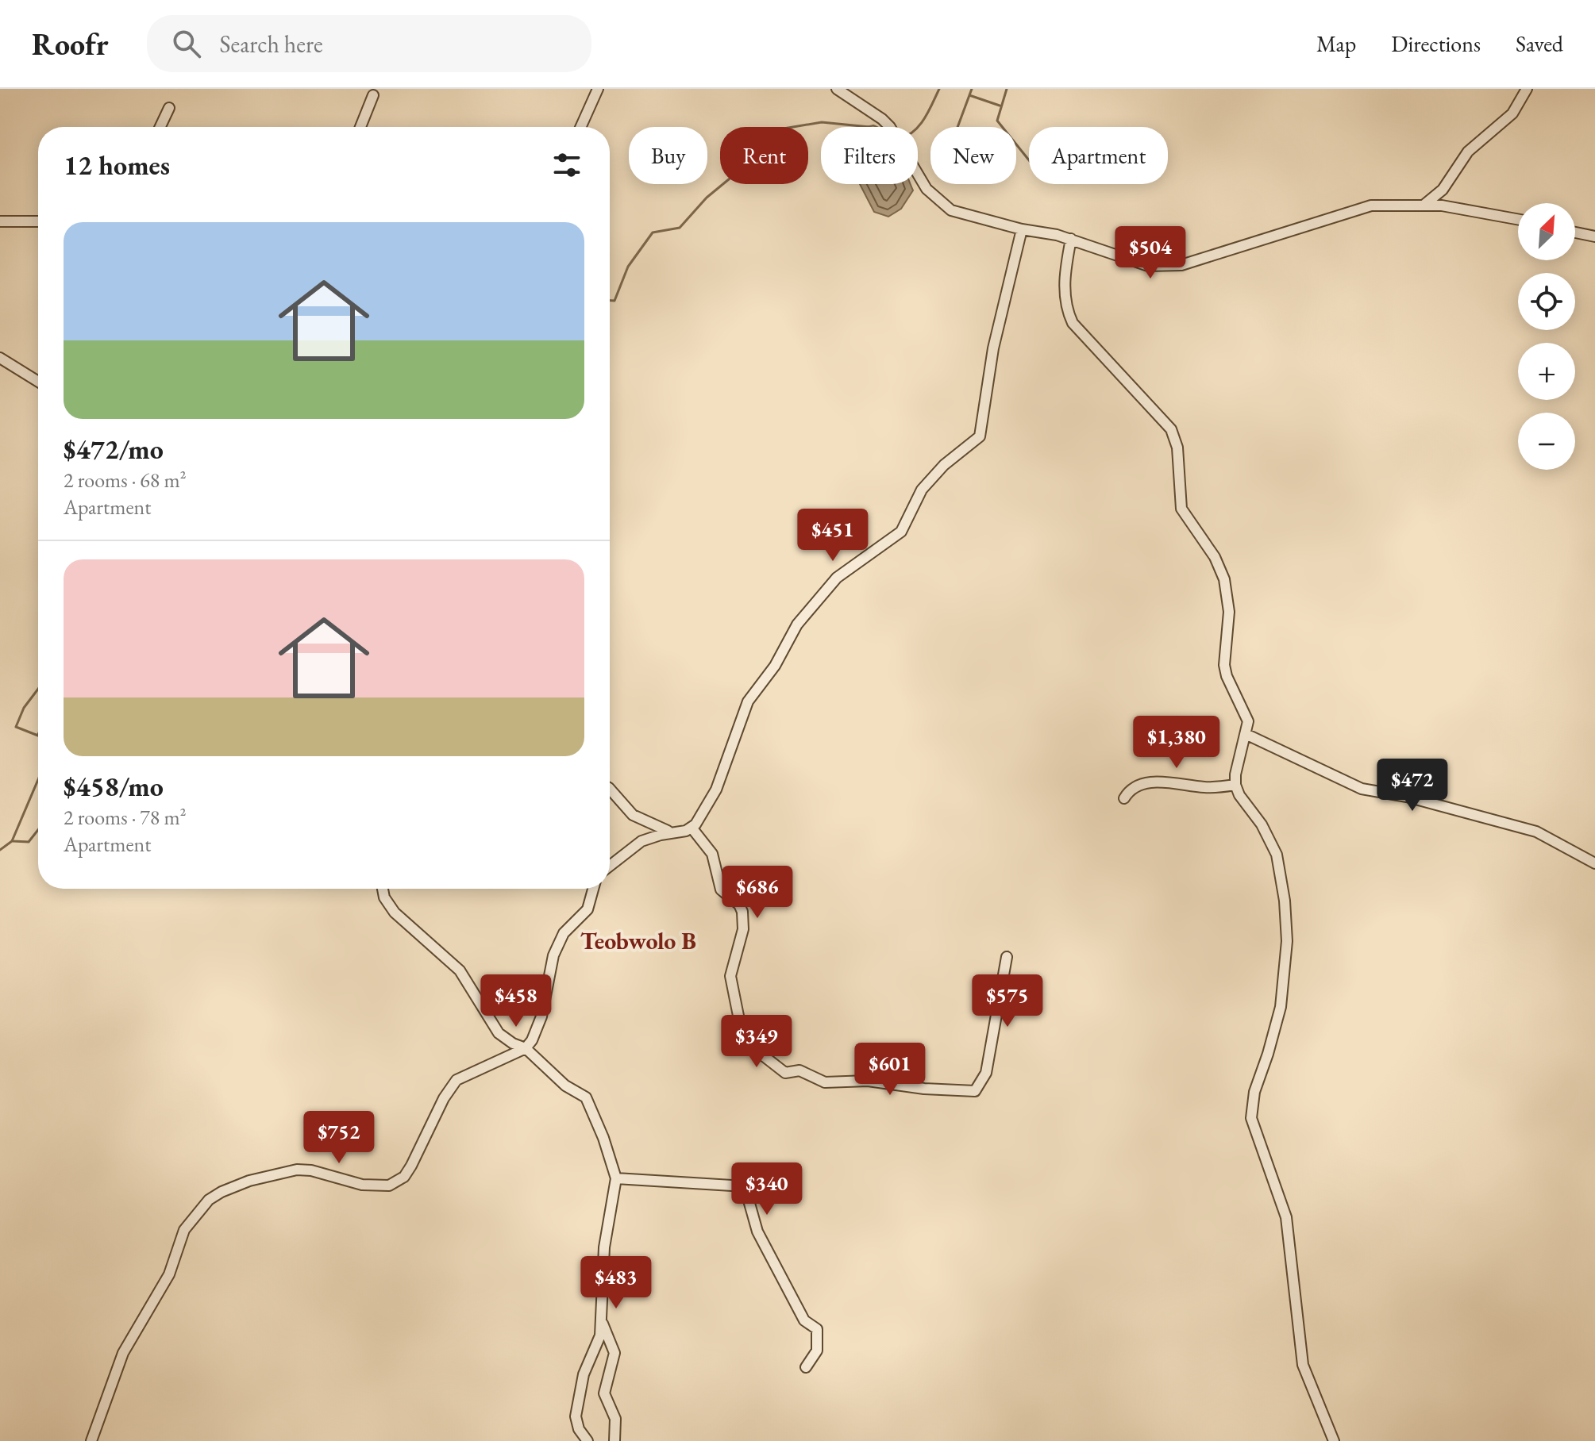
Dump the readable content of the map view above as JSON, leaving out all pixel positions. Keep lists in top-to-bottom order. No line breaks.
{"districts":["Teobwolo B"],"north":"top right","page":{"header":"Roofr","search":"Search here","nav":["Map","Directions","Saved"],"chip":["Buy","Rent","Filters","New","Apartment"],"heading":"12 homes","map_buttons":["+","−"],"list":[{"name":"$472/mo","note":"2 rooms · 68 m² · Apartment"},{"name":"$458/mo","note":"2 rooms · 78 m² · Apartment"}],"price":["$504","$451","$1,380","$472","$686","$458","$575","$349","$601","$752","$340","$483"]}}
